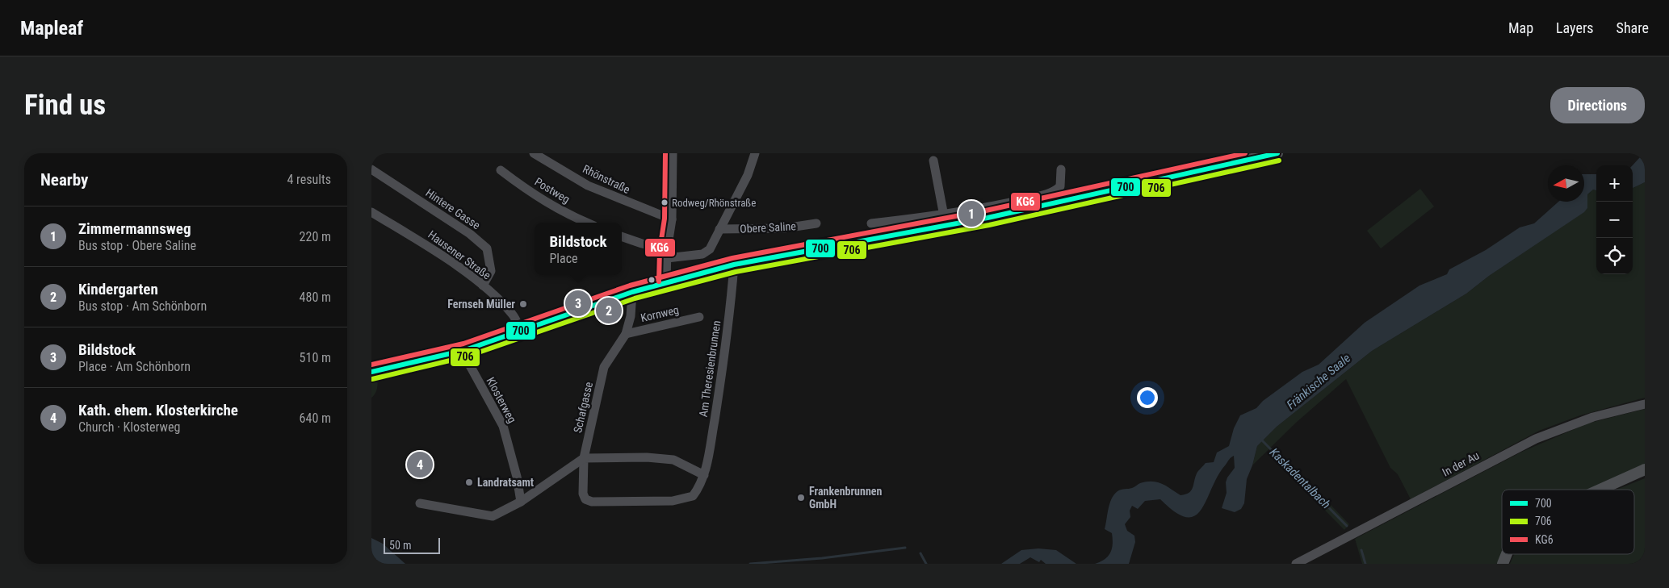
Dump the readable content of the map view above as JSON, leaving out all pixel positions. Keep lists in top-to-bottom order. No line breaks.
{"streets":{"street":["Rhönstraße","Postweg","Hintere Gasse","Obere Saline","Hausener Straße","Kornweg","Am Theresienbrunnen","Klosterweg","Schafgasse","In der Au"]},"crossings":[["Hintere Gasse","Hausener Straße"],["Kornweg","Schafgasse"],["Am Theresienbrunnen","Schafgasse"]],"water":["Fränkische Saale","Kaskadentalbach"],"places":["Rodweg/Rhönstraße","Fernseh Müller","Landratsamt","Frankenbrunnen GmbH"],"lines":["transit line 700","transit line KG6","transit line 706"],"legend":["700","706","KG6"],"scale_bar":"50 m","north":"left","page":{"header":"Mapleaf","nav":["Map","Layers","Share"],"buttons":"Directions","title":"Find us","heading":["Nearby","4 results"],"map_buttons":["+","−"],"pins":["1","3","2","4"],"list":[{"mark":"1","name":"Zimmermannsweg","note":"Bus stop · Obere Saline","value":"220 m"},{"mark":"2","name":"Kindergarten","note":"Bus stop · Am Schönborn","value":"480 m"},{"mark":"3","name":"Bildstock","note":"Place · Am Schönborn","value":"510 m"},{"mark":"4","name":"Kath. ehem. Klosterkirche","note":"Church · Klosterweg","value":"640 m"}],"popup":["Bildstock","Place"],"scale":"50 m"}}
